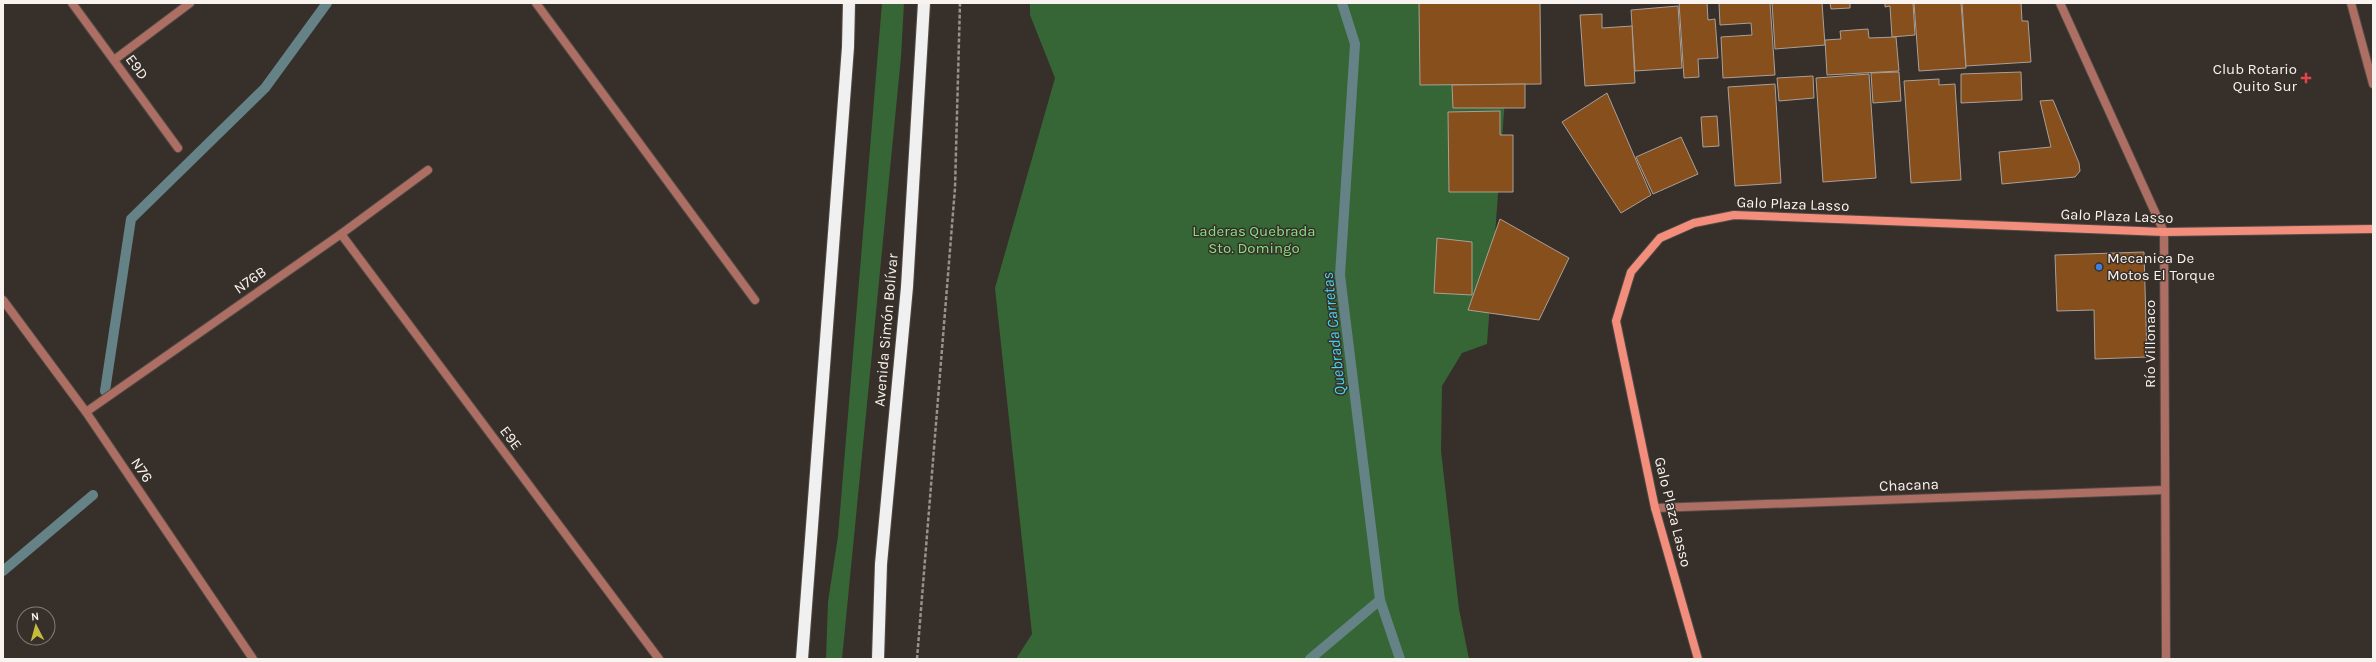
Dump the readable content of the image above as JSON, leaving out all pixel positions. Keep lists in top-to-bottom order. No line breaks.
{"streets":{"highway":["Avenida Simón Bolívar"],"street":["E9D","Galo Plaza Lasso","N76B","Río Villonaco","E9E","N76","Chacana"]},"crossings":[["Galo Plaza Lasso","Río Villonaco"],["Galo Plaza Lasso","Chacana"],["N76B","E9E"],["N76B","N76"],["Río Villonaco","Chacana"]],"water":["Quebrada Carretas"],"parks":["Laderas Quebrada Sto. Domingo"],"places":{"health":["Club Rotario Quito Sur"],"other":["Mecanica De Motos El Torque"]},"north":"top"}
